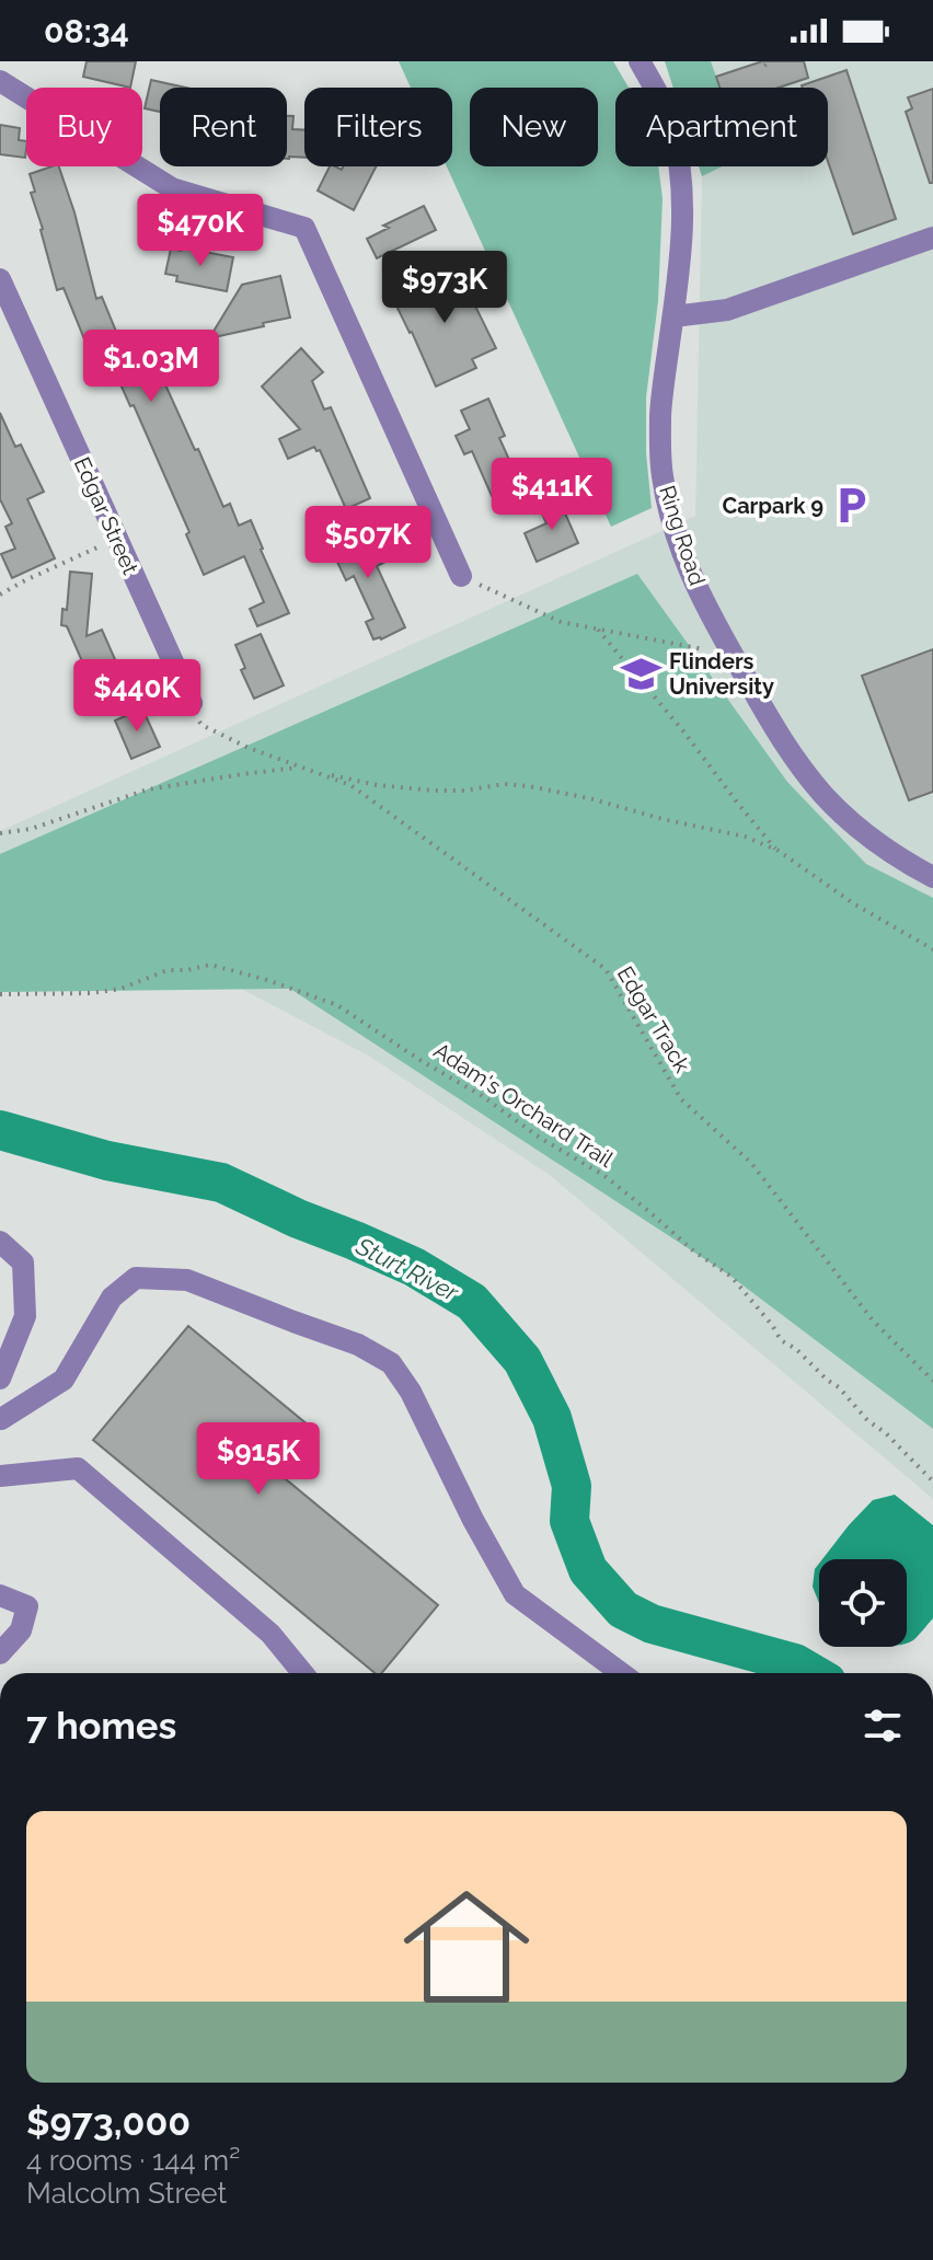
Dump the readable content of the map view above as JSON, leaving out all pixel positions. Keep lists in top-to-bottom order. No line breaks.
{"streets":{"street":["Edgar Street","Ring Road"],"path":["Edgar Track","Adam's Orchard Trail"]},"crossings":[["Edgar Street","Edgar Track"]],"water":["Sturt River"],"places":{"parking":["Carpark 9"],"school or university":["Flinders University"]},"page":{"status":"08:34","chip":["Buy","Rent","Filters","New","Apartment"],"price":["$470K","$973K","$1.03M","$411K","$507K","$440K","$915K"],"heading":"7 homes","list":[{"name":"$973,000","note":"4 rooms · 144 m² · Malcolm Street"}]}}
